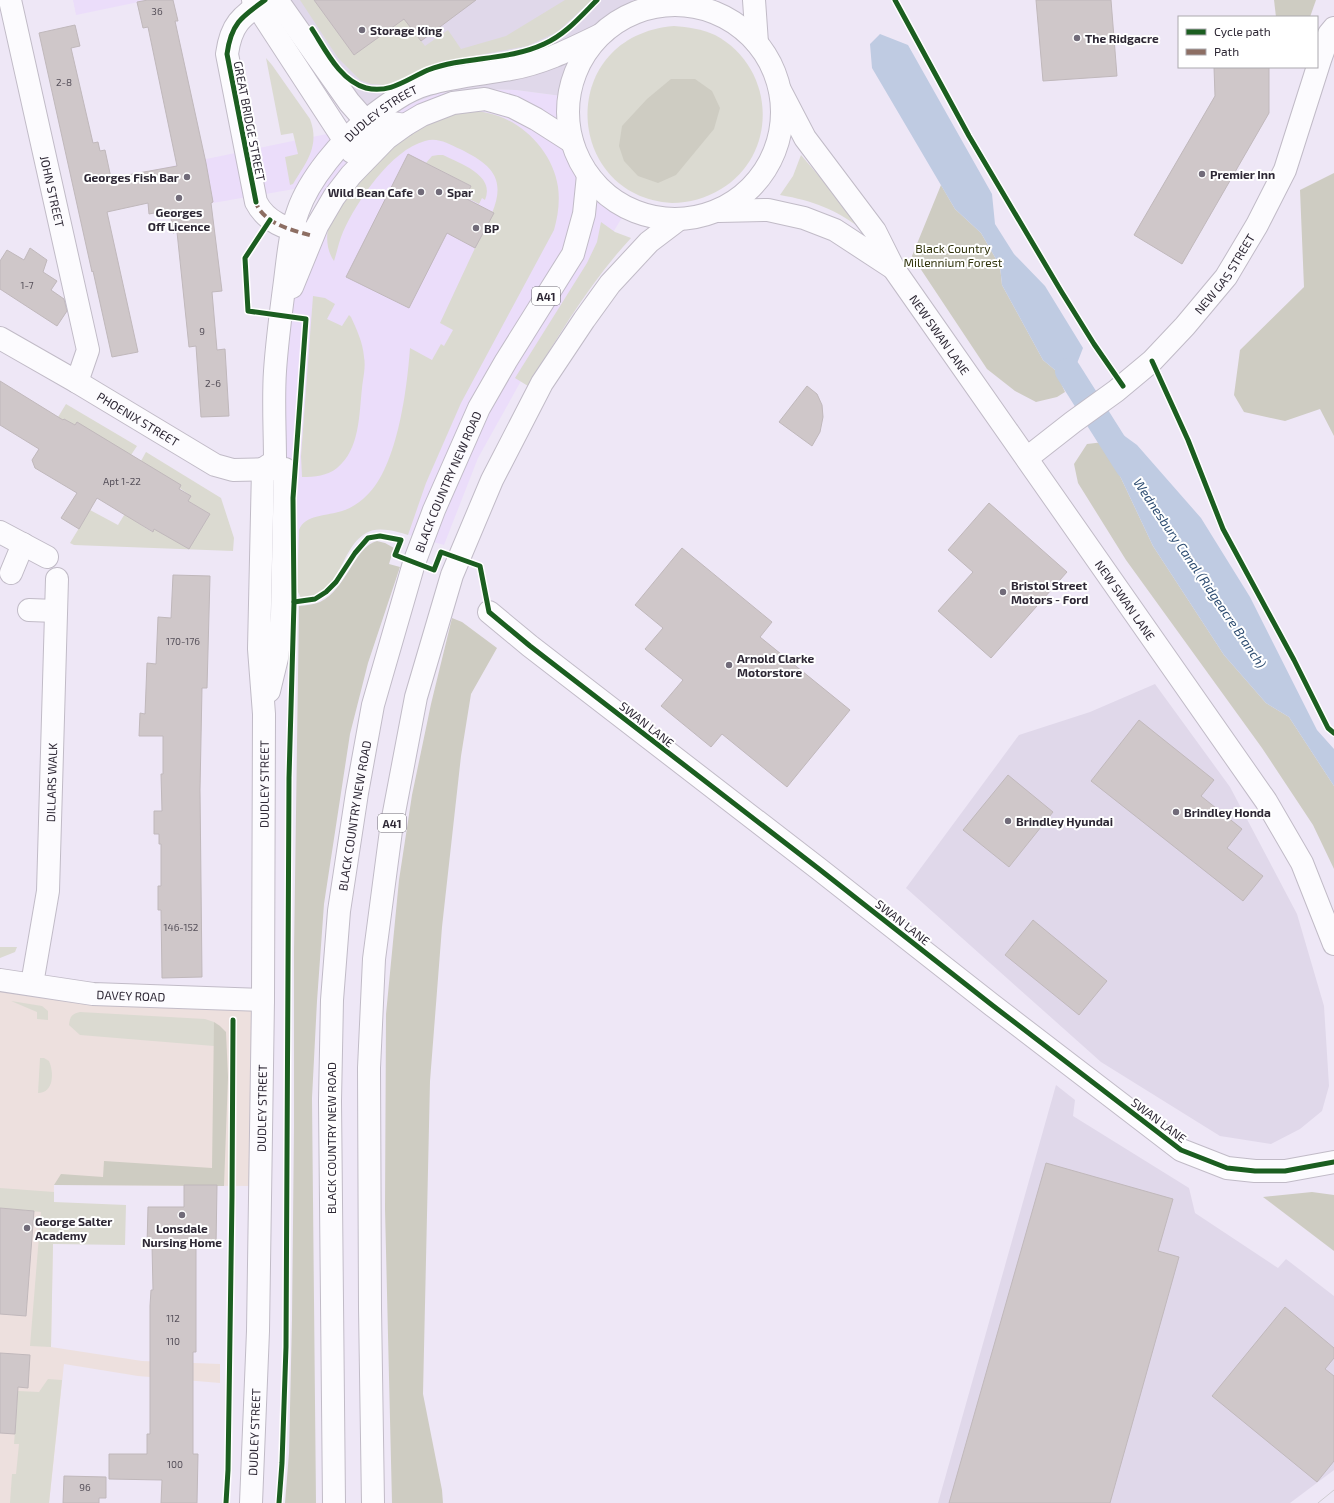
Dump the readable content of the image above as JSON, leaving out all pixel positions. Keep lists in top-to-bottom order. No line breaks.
{"streets":{"main road":["DUDLEY STREET","GREAT BRIDGE STREET","JOHN STREET","NEW GAS STREET","A41","NEW SWAN LANE","PHOENIX STREET","BLACK COUNTRY NEW ROAD","SWAN LANE","DILLARS WALK","DAVEY ROAD"]},"crossings":[["DUDLEY STREET","GREAT BRIDGE STREET"],["DUDLEY STREET","NEW SWAN LANE"],["DUDLEY STREET","PHOENIX STREET"],["DUDLEY STREET","DAVEY ROAD"],["JOHN STREET","PHOENIX STREET"],["NEW GAS STREET","NEW SWAN LANE"],["DILLARS WALK","DAVEY ROAD"]],"water":["Wednesbury Canal (Ridgeacre Branch)"],"parks":["Black Country Millennium Forest"],"places":["Storage King","The Ridgacre","Premier Inn","Georges Fish Bar","Wild Bean Cafe","Spar","Georges Off Licence","BP","Bristol Street Motors - Ford","Arnold Clarke Motorstore","Brindley Honda","Brindley Hyundai","Lonsdale Nursing Home","George Salter Academy"],"house_numbers":["36","2-8","1-7","9","2-6","Apt 1-22","170-176","146-152","112","110","100","96"],"legend":["Cycle path","Path"]}
